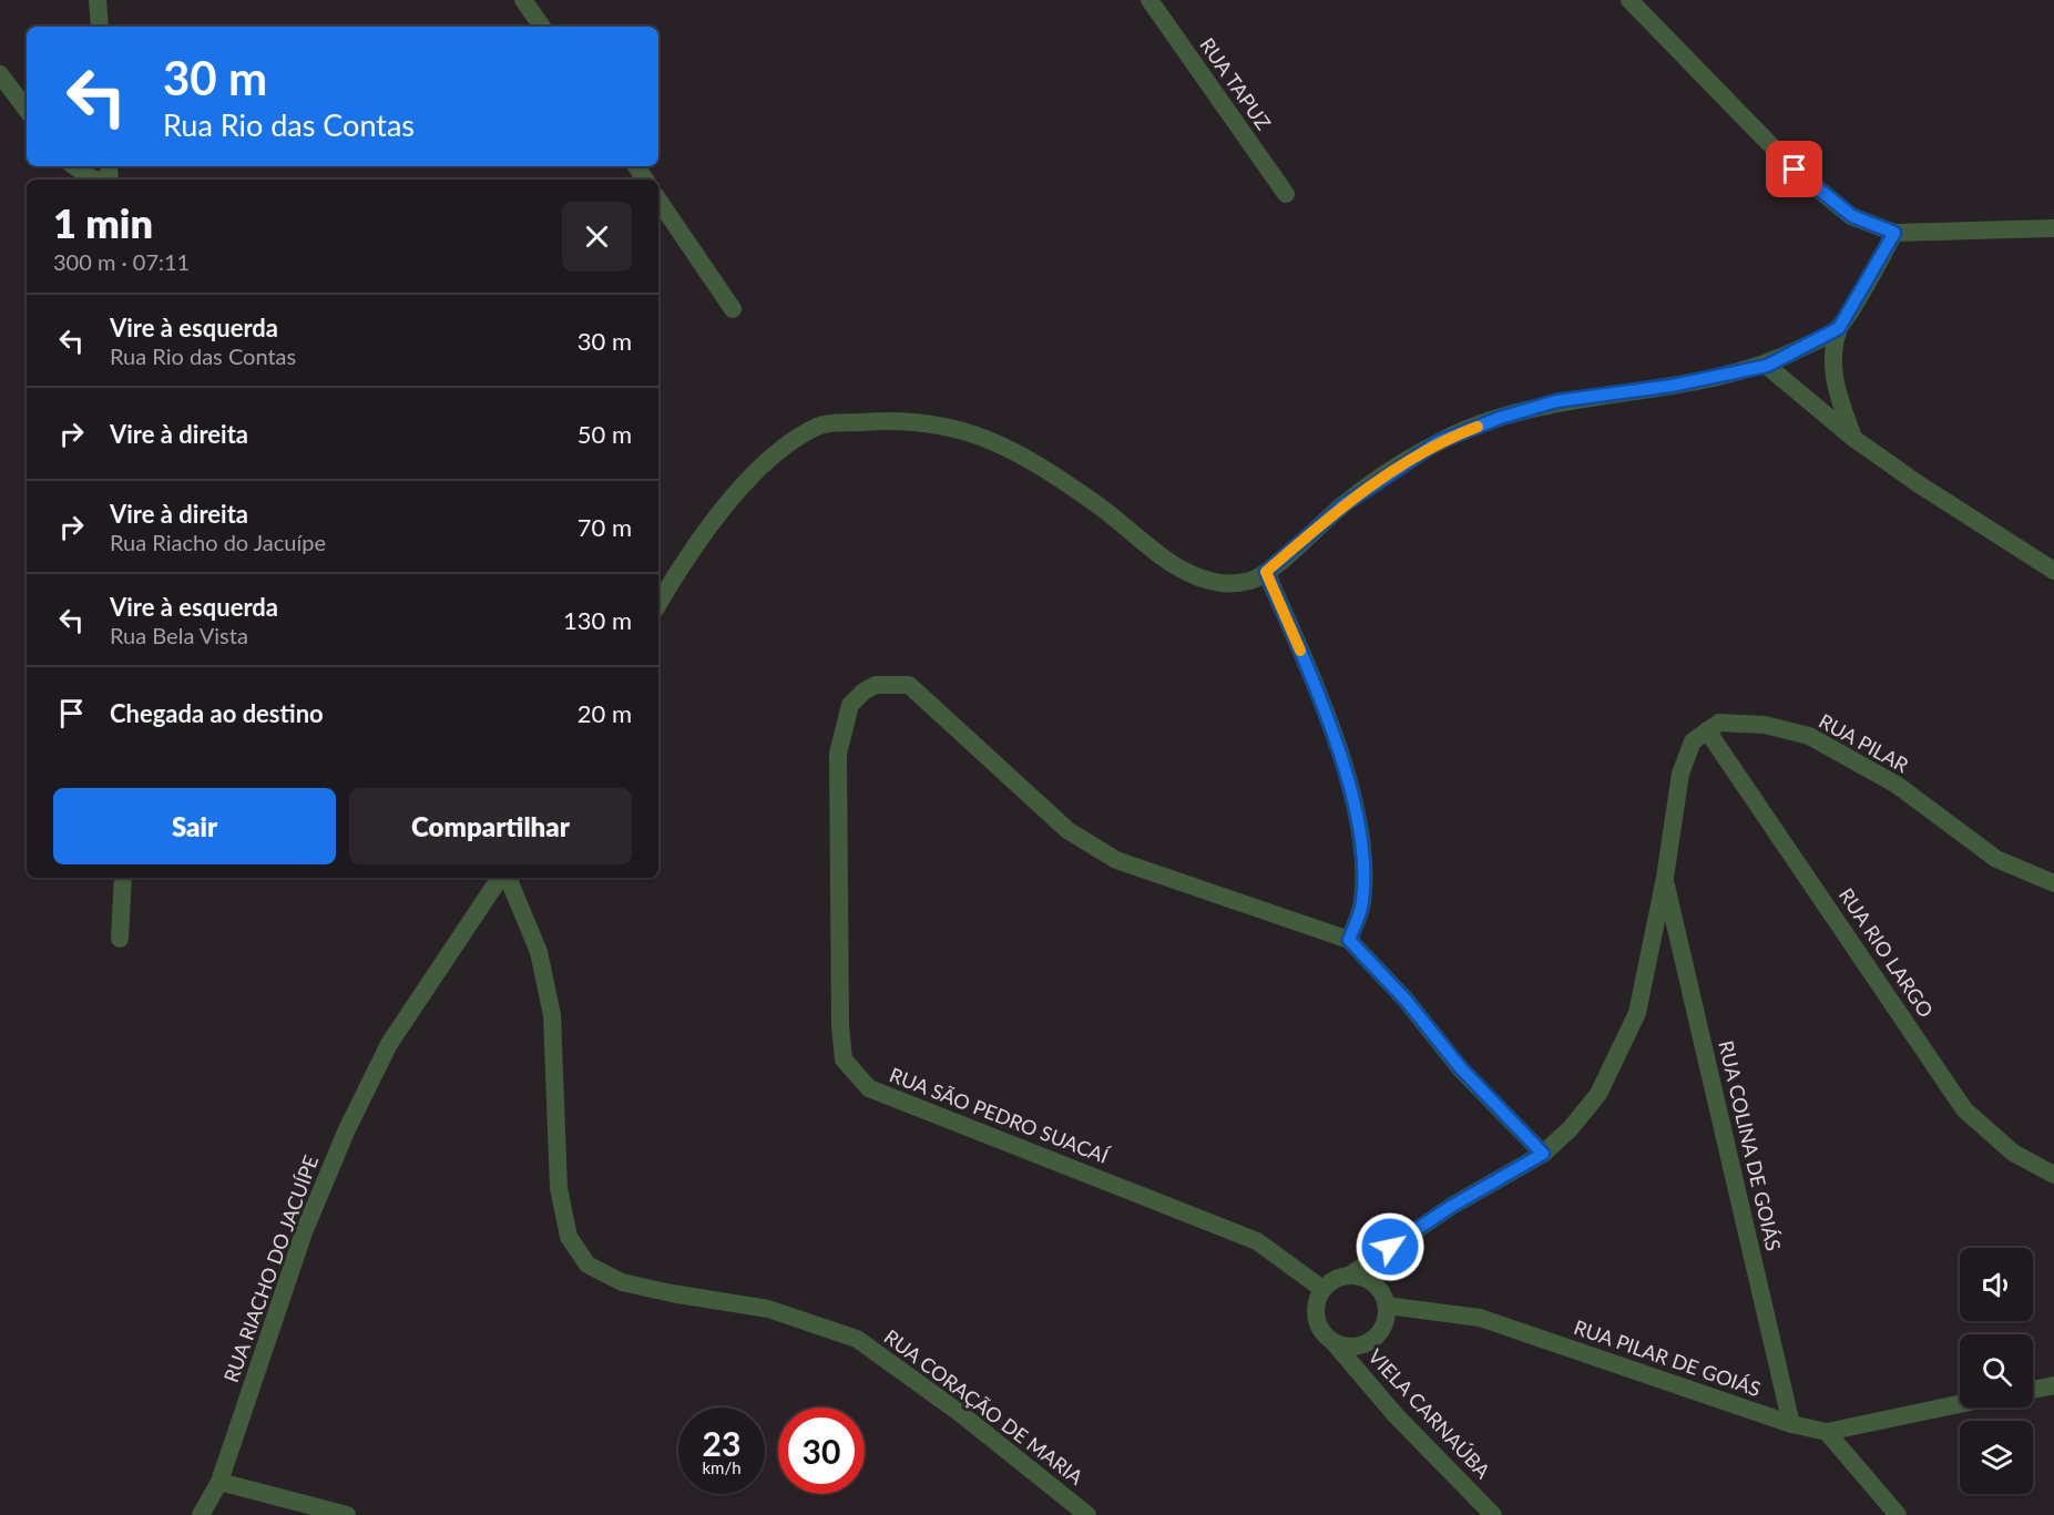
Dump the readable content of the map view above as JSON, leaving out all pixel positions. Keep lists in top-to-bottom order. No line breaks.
{"streets":{"street":["RUA TAPUZ","RUA PILAR","RUA RIO LARGO","RUA SÃO PEDRO SUACAÍ","RUA COLINA DE GOIÁS","RUA RIACHO DO JACUÍPE","RUA PILAR DE GOIÁS","RUA CORAÇÃO DE MARIA","VIELA CARNAÚBA"]},"crossings":[["RUA PILAR","RUA RIO LARGO"],["RUA SÃO PEDRO SUACAÍ","RUA PILAR DE GOIÁS"],["RUA SÃO PEDRO SUACAÍ","VIELA CARNAÚBA"],["RUA COLINA DE GOIÁS","RUA PILAR DE GOIÁS"],["RUA PILAR DE GOIÁS","VIELA CARNAÚBA"]],"page":{"turn":["30 m","Rua Rio das Contas"],"heading":["1 min","300 m · 07:11"],"list":[{"name":"Vire à esquerda","note":"Rua Rio das Contas","value":"30 m"},{"name":"Vire à direita","value":"50 m"},{"name":"Vire à direita","note":"Rua Riacho do Jacuípe","value":"70 m"},{"name":"Vire à esquerda","note":"Rua Bela Vista","value":"130 m"},{"name":"Chegada ao destino","value":"20 m"}],"buttons":["Sair","Compartilhar"],"speed":"23 km/h","limit":"30"}}
